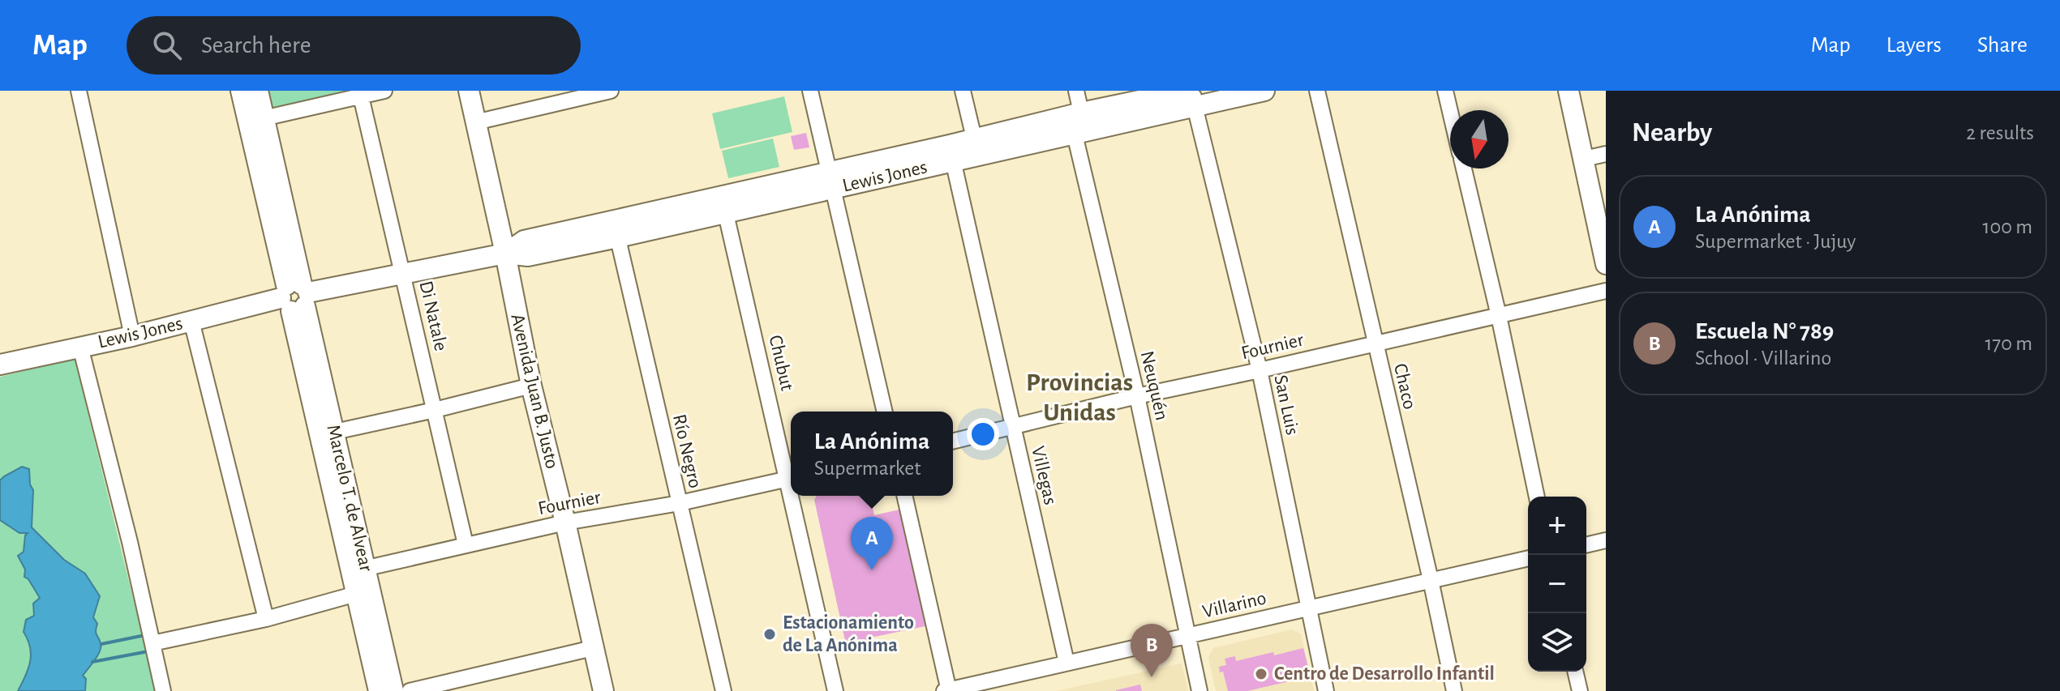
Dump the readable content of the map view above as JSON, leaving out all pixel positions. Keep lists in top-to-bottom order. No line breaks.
{"streets":{"main road":["Lewis Jones","Avenida Juan B. Justo","Marcelo T. de Alvear"],"street":["Di Natale","Fournier","Chubut","Neuquén","Chaco","San Luis","Río Negro","Villegas","Villarino"]},"crossings":[["Lewis Jones","Di Natale"],["Lewis Jones","Chubut"],["Lewis Jones","Neuquén"],["Lewis Jones","Avenida Juan B. Justo"],["Lewis Jones","San Luis"],["Lewis Jones","Río Negro"],["Lewis Jones","Villegas"],["Lewis Jones","Marcelo T. de Alvear"],["Di Natale","Fournier"],["Fournier","Neuquén"],["Fournier","Chaco"],["Fournier","Avenida Juan B. Justo"],["Fournier","San Luis"],["Fournier","Río Negro"],["Fournier","Villegas"],["Fournier","Marcelo T. de Alvear"],["Neuquén","Villarino"],["Chaco","Villarino"],["San Luis","Villarino"],["Villegas","Villarino"]],"districts":["Provincias Unidas"],"places":["Estacionamiento de La Anónima","Centro de Desarrollo Infantil"],"north":"bottom","page":{"header":"Map","search":"Search here","nav":["Map","Layers","Share"],"heading":["Nearby","2 results"],"list":[{"mark":"A","name":"La Anónima","note":"Supermarket · Jujuy","value":"100 m"},{"mark":"B","name":"Escuela N° 789","note":"School · Villarino","value":"170 m"}],"popup":["La Anónima","Supermarket"],"map_buttons":["+","−"],"pins":["A","B"]}}
